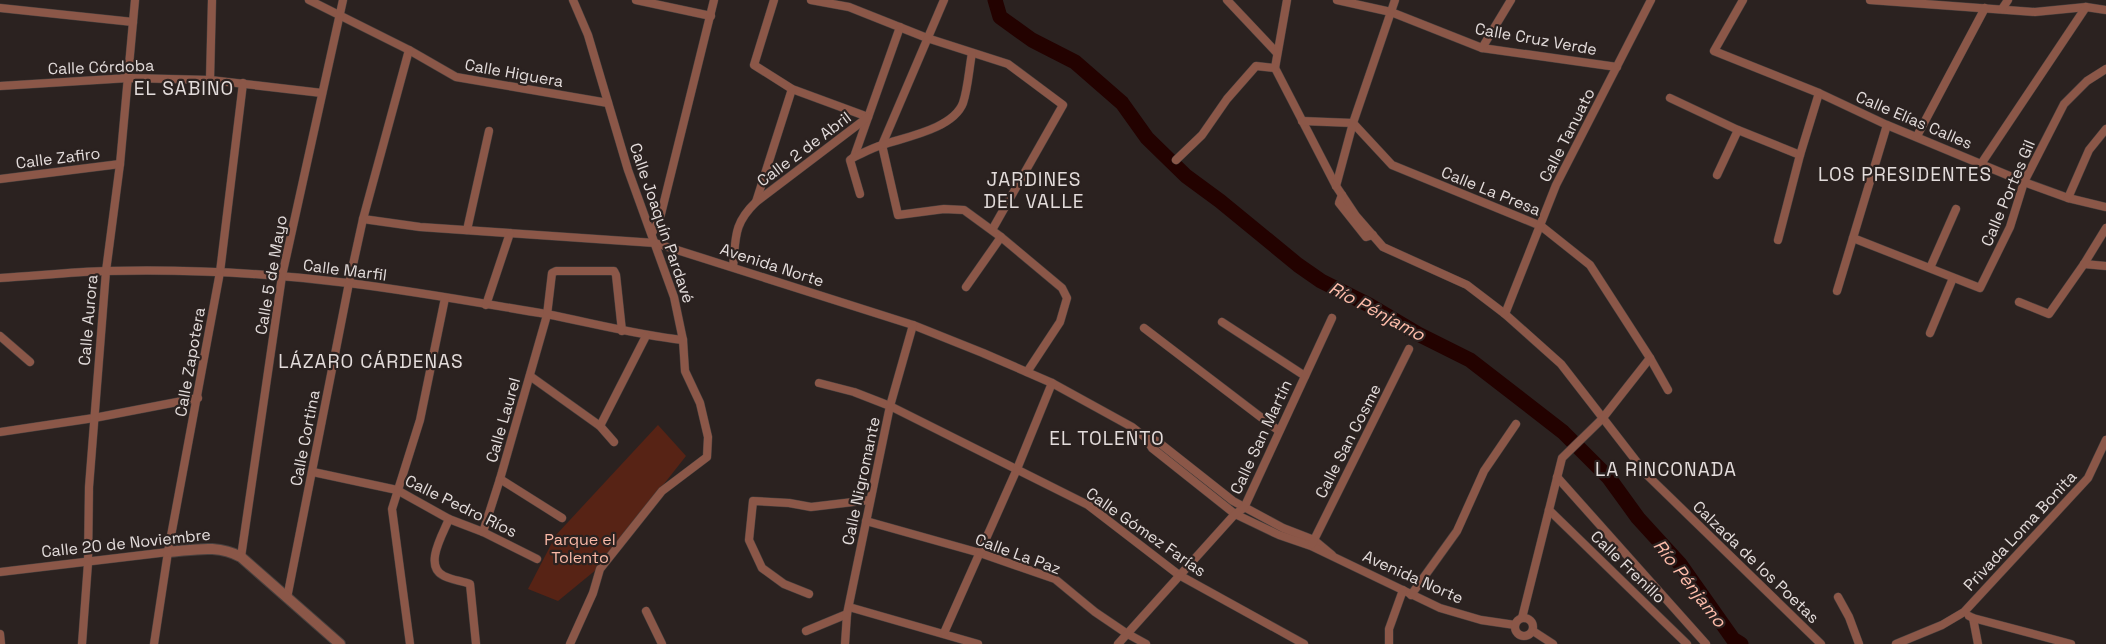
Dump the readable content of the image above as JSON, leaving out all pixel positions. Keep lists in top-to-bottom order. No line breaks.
{"streets":{"street":["Calle Cruz Verde","Calle Córdoba","Calle Higuera","Calle Elías Calles","Calle Tanuato","Calle 2 de Abril","Calle Zafiro","Calle La Presa","Calle Portes Gil","Calle Joaquín Pardavé","Avenida Norte","Calle Marfil","Calle 5 de Mayo","Calle Aurora","Calle Zapotera","Calle Laurel","Calle San Martín","Calle Cortina","Calle San Cosme","Calle Nigromante","Calle Pedro Ríos","Privada Loma Bonita","Calle Gómez Farías","Calle 20 de Noviembre","Calle La Paz","Calzada de los Poetas","Calle Frenillo"]},"crossings":[["Calle Cruz Verde","Calle Tanuato"],["Calle Córdoba","Calle 5 de Mayo"],["Calle Córdoba","Calle Aurora"],["Calle Córdoba","Calle Zapotera"],["Calle Higuera","Calle Joaquín Pardavé"],["Calle Higuera","Calle 5 de Mayo"],["Calle Higuera","Calle Cortina"],["Calle Elías Calles","Calle Portes Gil"],["Calle Tanuato","Calle La Presa"],["Calle Tanuato","Calzada de los Poetas"],["Calle Zafiro","Calle Aurora"],["Calle Joaquín Pardavé","Avenida Norte"],["Calle Joaquín Pardavé","Calle Marfil"],["Avenida Norte","Calle San Martín"],["Avenida Norte","Calle Cortina"],["Avenida Norte","Calle San Cosme"],["Avenida Norte","Calle Nigromante"],["Calle Marfil","Calle 5 de Mayo"],["Calle Marfil","Calle Aurora"],["Calle Marfil","Calle Zapotera"],["Calle Marfil","Calle Laurel"],["Calle Marfil","Calle Cortina"],["Calle 5 de Mayo","Calle 20 de Noviembre"],["Calle Aurora","Calle 20 de Noviembre"],["Calle Zapotera","Calle 20 de Noviembre"],["Calle Laurel","Calle Pedro Ríos"],["Calle San Martín","Calle Gómez Farías"],["Calle San Martín","Calle La Paz"],["Calle Cortina","Calle Pedro Ríos"],["Calle Cortina","Calle 20 de Noviembre"],["Calle Nigromante","Calle Gómez Farías"],["Calle Nigromante","Calle La Paz"]],"districts":["EL SABINO","LOS PRESIDENTES","JARDINES DEL VALLE","LÁZARO CÁRDENAS","EL TOLENTO","LA RINCONADA"],"water":["Río Pénjamo"],"parks":["Parque el Tolento"]}
